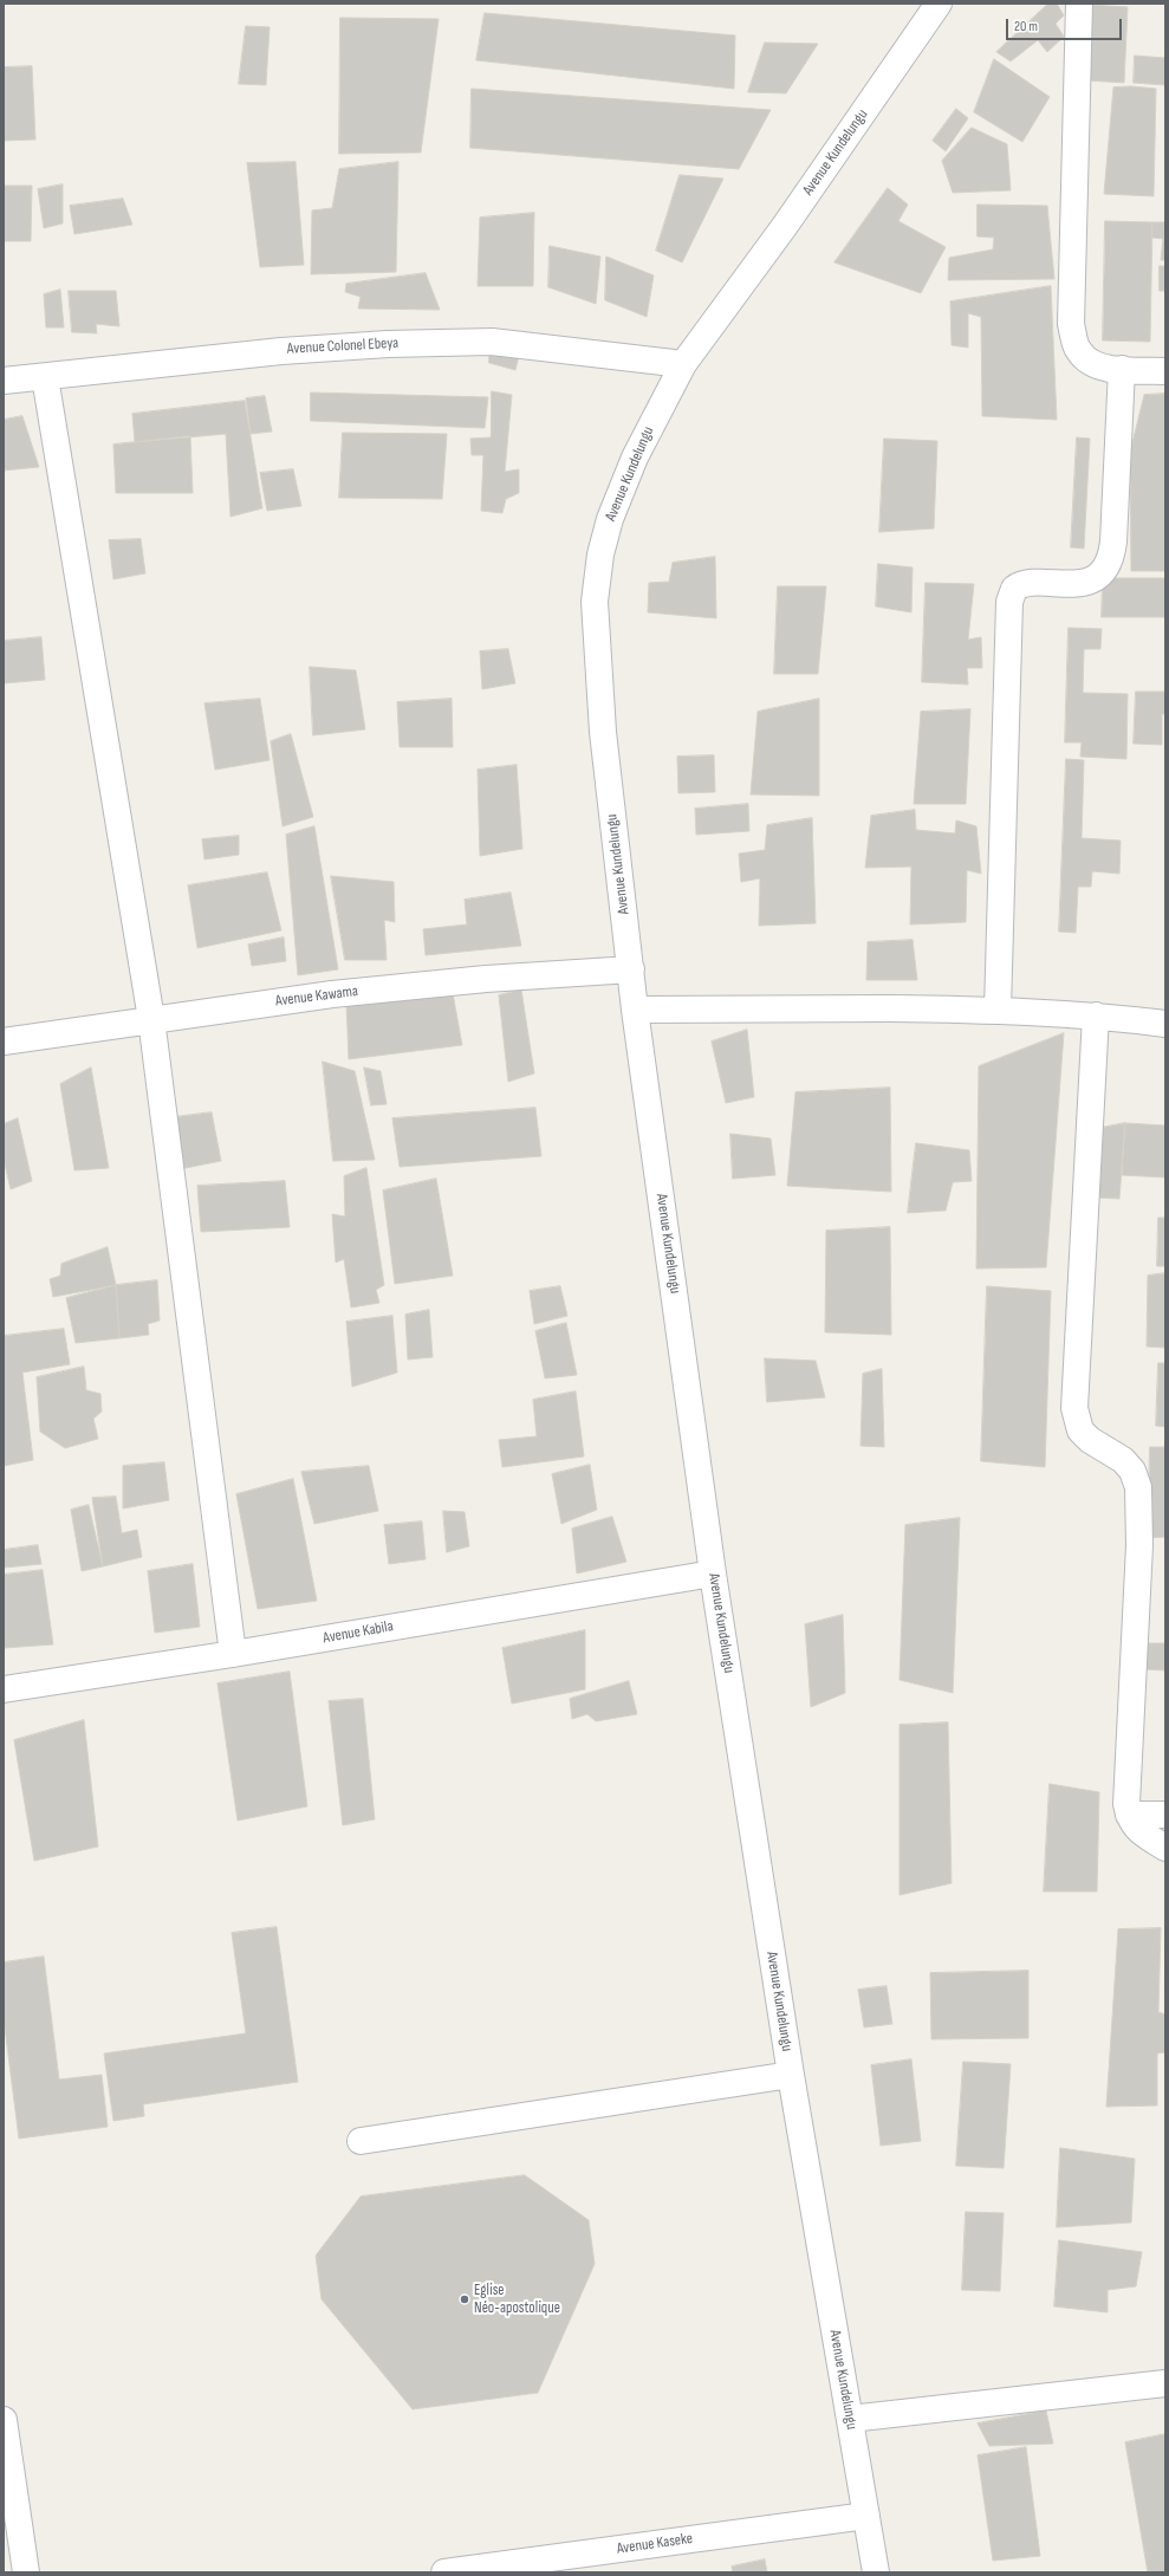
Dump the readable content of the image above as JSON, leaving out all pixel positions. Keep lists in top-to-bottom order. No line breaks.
{"streets":{"street":["Avenue Kundelungu","Avenue Colonel Ebeya","Avenue Kawama","Avenue Kabila","Avenue Kaseke"]},"crossings":[["Avenue Kundelungu","Avenue Colonel Ebeya"],["Avenue Kundelungu","Avenue Kawama"],["Avenue Kundelungu","Avenue Kabila"],["Avenue Kundelungu","Avenue Kaseke"]],"places":["Eglise Néo-apostolique"],"scale_bar":"20 m"}
